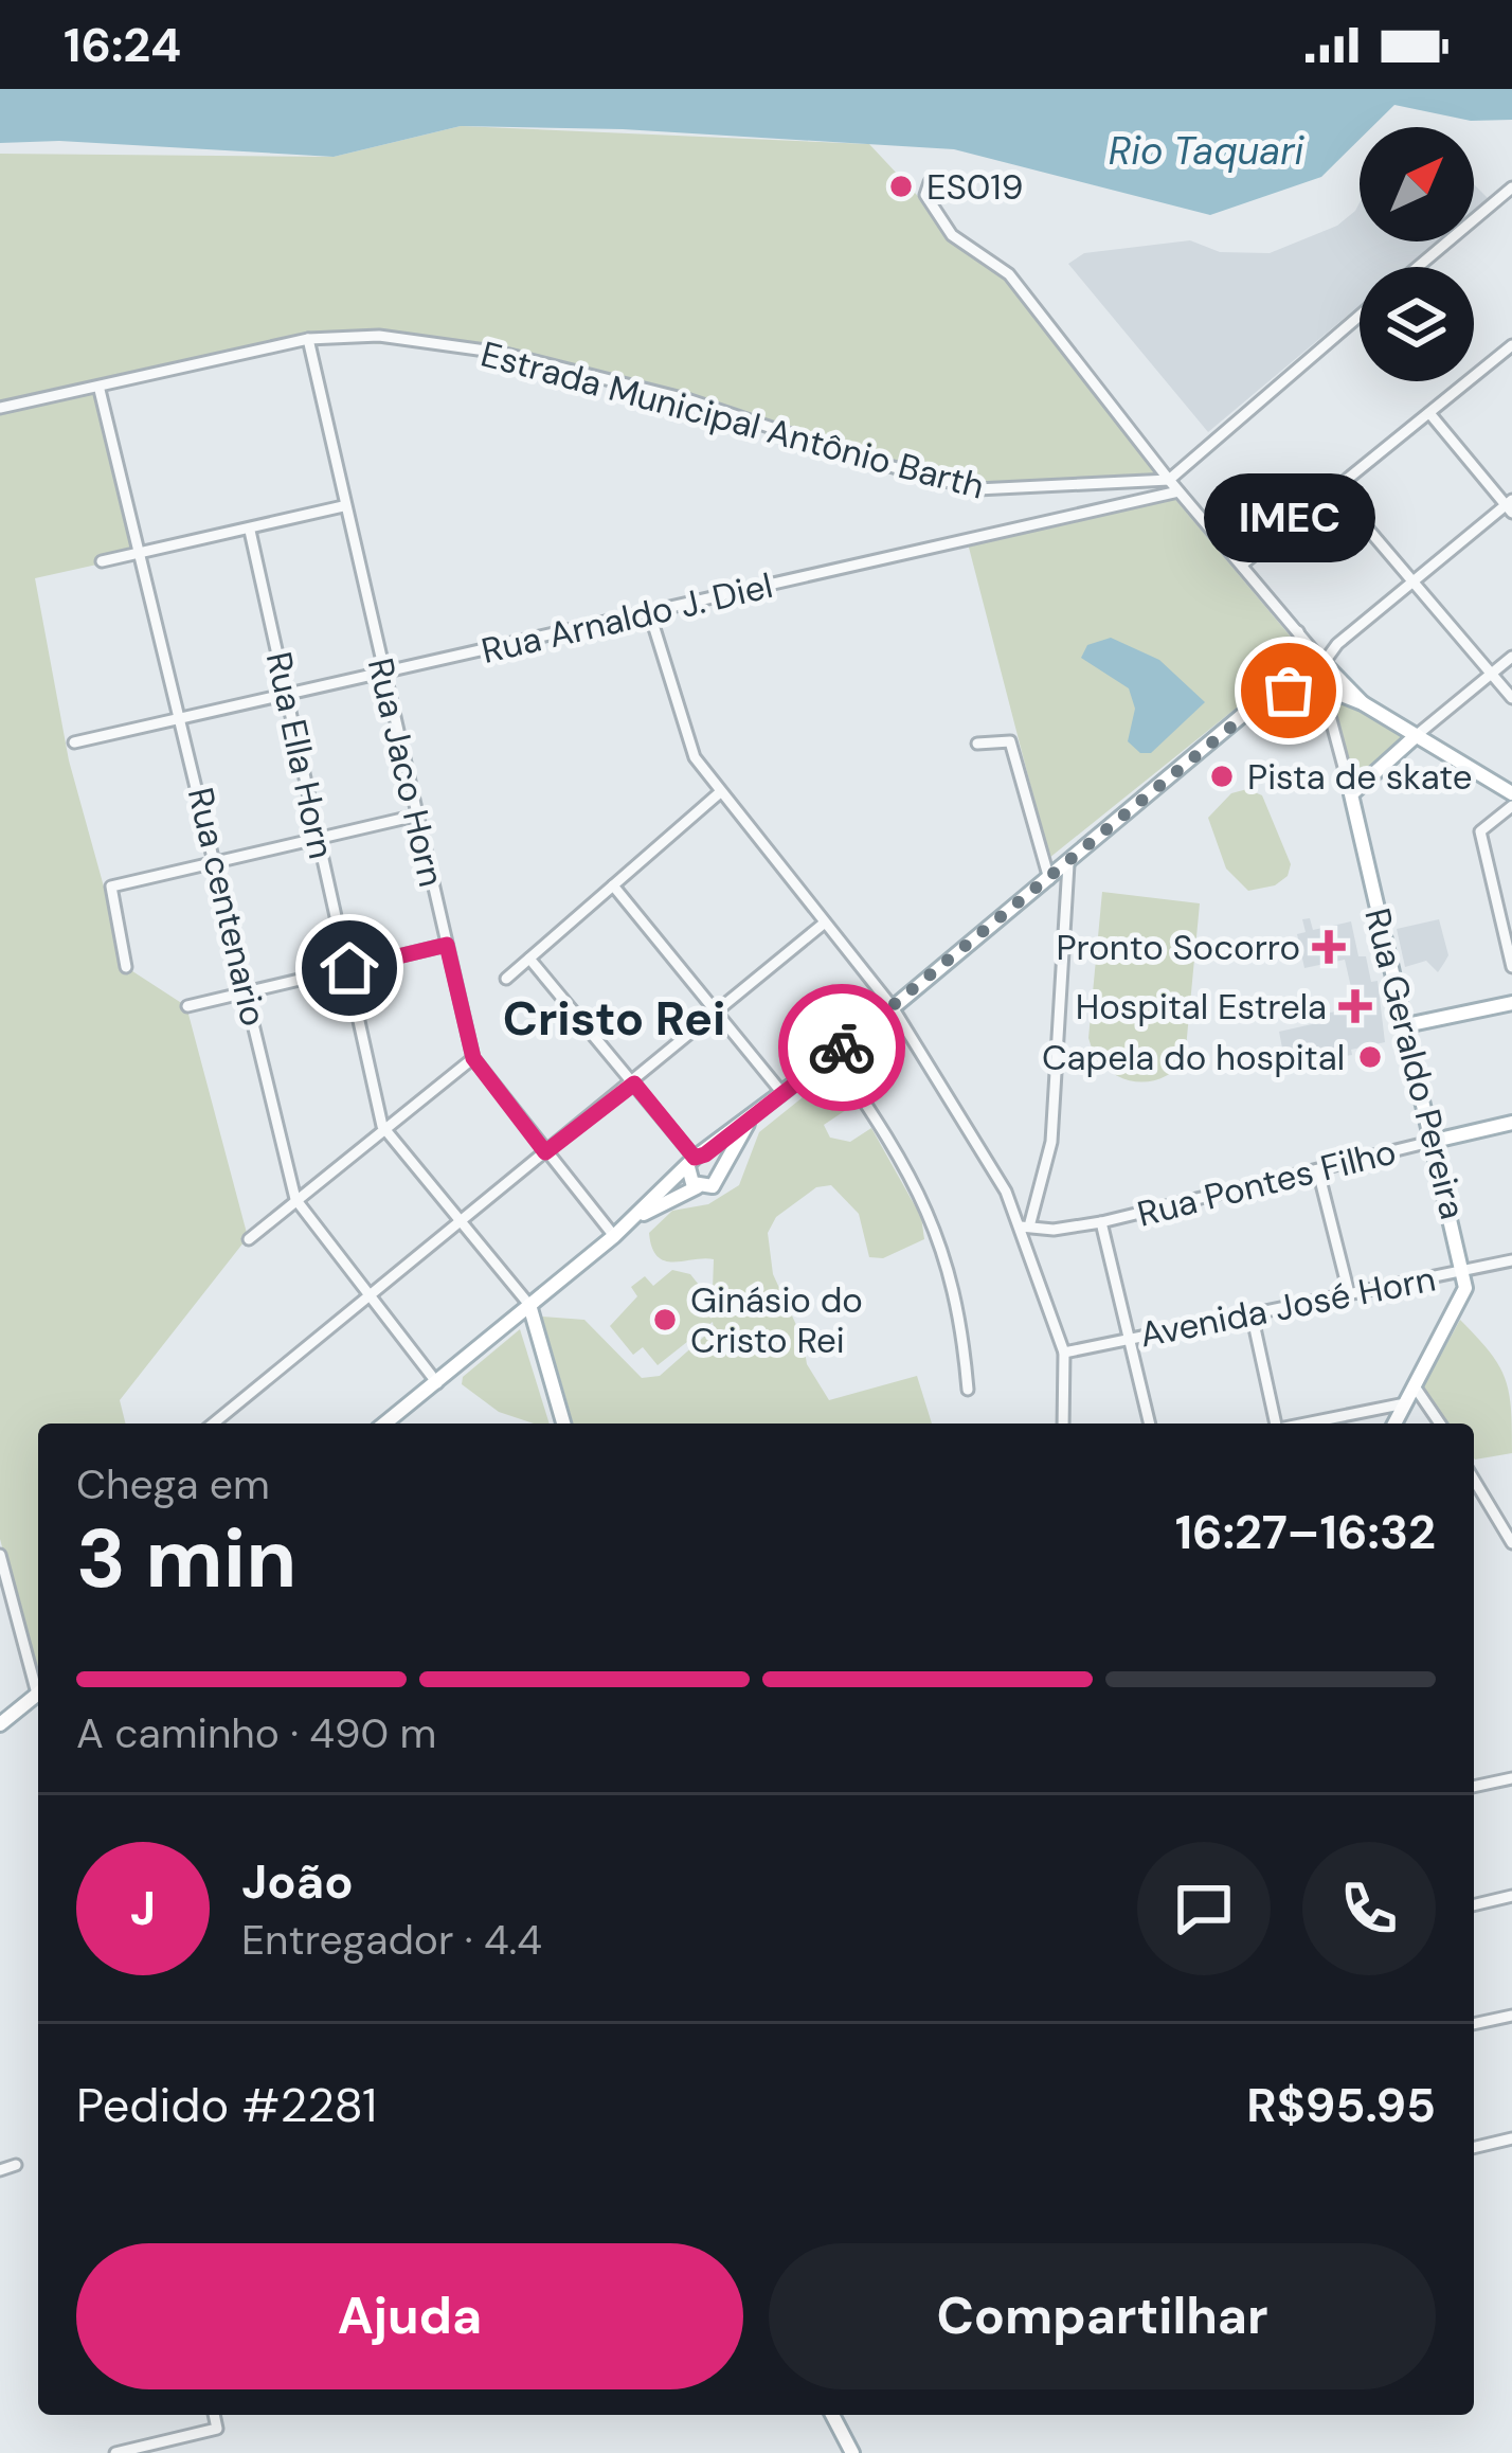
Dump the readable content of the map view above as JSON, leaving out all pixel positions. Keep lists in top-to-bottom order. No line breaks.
{"streets":{"main road":["Rua Geraldo Pereira","Rua Pontes Filho"],"street":["Estrada Municipal Antônio Barth","Rua Arnaldo J. Diel","Rua Ella Horn","Rua Jaco Horn","Rua centenario","Avenida José Horn"]},"crossings":[["Estrada Municipal Antônio Barth","Rua Jaco Horn"],["Estrada Municipal Antônio Barth","Rua centenario"],["Rua Arnaldo J. Diel","Rua Ella Horn"],["Rua Arnaldo J. Diel","Rua Jaco Horn"],["Rua Arnaldo J. Diel","Rua centenario"],["Rua Geraldo Pereira","Rua Pontes Filho"],["Rua Geraldo Pereira","Avenida José Horn"]],"districts":["Cristo Rei"],"water":["Rio Taquari"],"places":{"other":["ES019","IMEC","Pista de skate","Capela do hospital","Ginásio do Cristo Rei"],"health":["Pronto Socorro","Hospital Estrela"]},"north":"top right","page":{"status":"16:24","bubble":"IMEC","heading":["3 min","Chega em","16:27–16:32"],"panel":["João","Entregador · 4.4","Pedido #2281","R$95.95"],"bar":"A caminho · 490 m","round":"J","buttons":["Ajuda","Compartilhar"]}}
